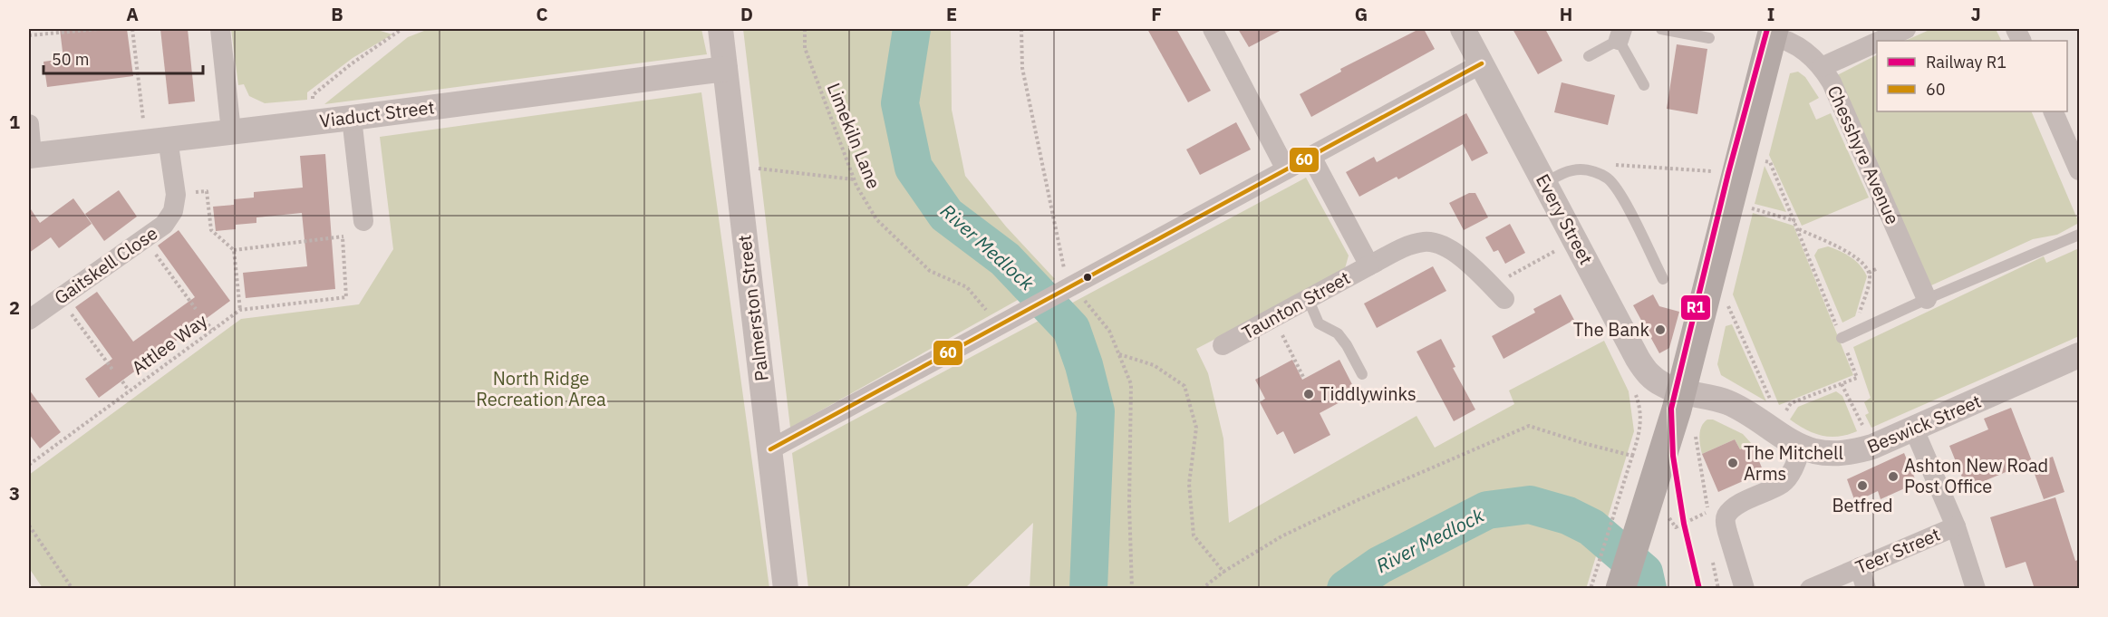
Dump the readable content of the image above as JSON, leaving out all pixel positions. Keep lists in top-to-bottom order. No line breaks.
{"streets":{"street":["Viaduct Street","Chesshyre Avenue","Every Street","Gaitskell Close","Taunton Street","Palmerston Street","Beswick Street","Teer Street"],"path":["Limekiln Lane","Attlee Way"]},"crossings":[["Viaduct Street","Gaitskell Close"],["Viaduct Street","Palmerston Street"],["Every Street","Beswick Street"]],"water":["River Medlock"],"parks":["North Ridge Recreation Area"],"places":["The Bank","Tiddlywinks","The Mitchell Arms","Ashton New Road Post Office","Betfred"],"lines":["rail line R1","transit line 60"],"legend":["Railway R1","60"],"scale_bar":"50 m","grid":{"columns":["A","B","C","D","E","F","G","H","I","J"],"rows":["1","2","3"]}}
